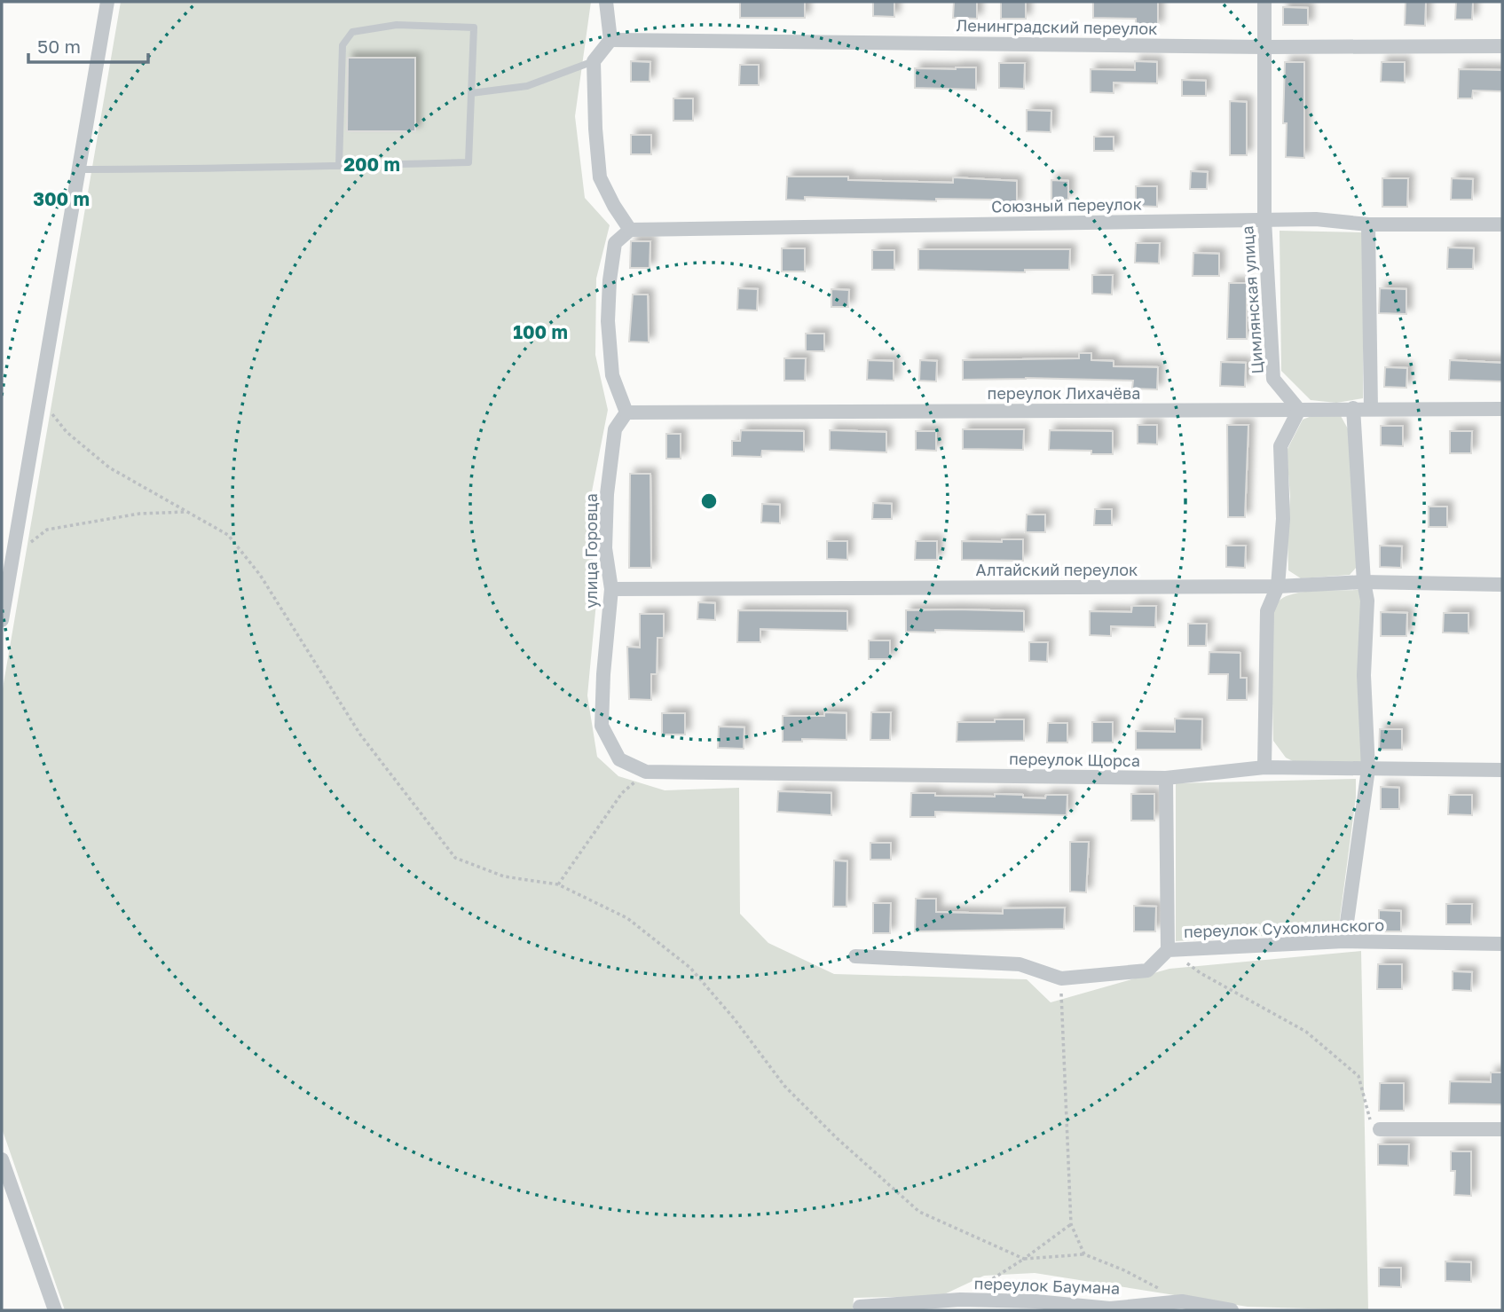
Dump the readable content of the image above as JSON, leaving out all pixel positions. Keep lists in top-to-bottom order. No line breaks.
{"streets":{"street":["Ленинградский переулок","Союзный переулок","Цимлянская улица","переулок Лихачёва","улица Горовца","Алтайский переулок","переулок Щорса","переулок Сухомлинского","переулок Баумана"]},"crossings":[["Ленинградский переулок","Цимлянская улица"],["Союзный переулок","Цимлянская улица"],["Цимлянская улица","переулок Лихачёва"],["переулок Лихачёва","улица Горовца"],["улица Горовца","Алтайский переулок"],["улица Горовца","переулок Щорса"]],"scale_bar":"50 m","rings":["200 m","300 m","100 m"]}
